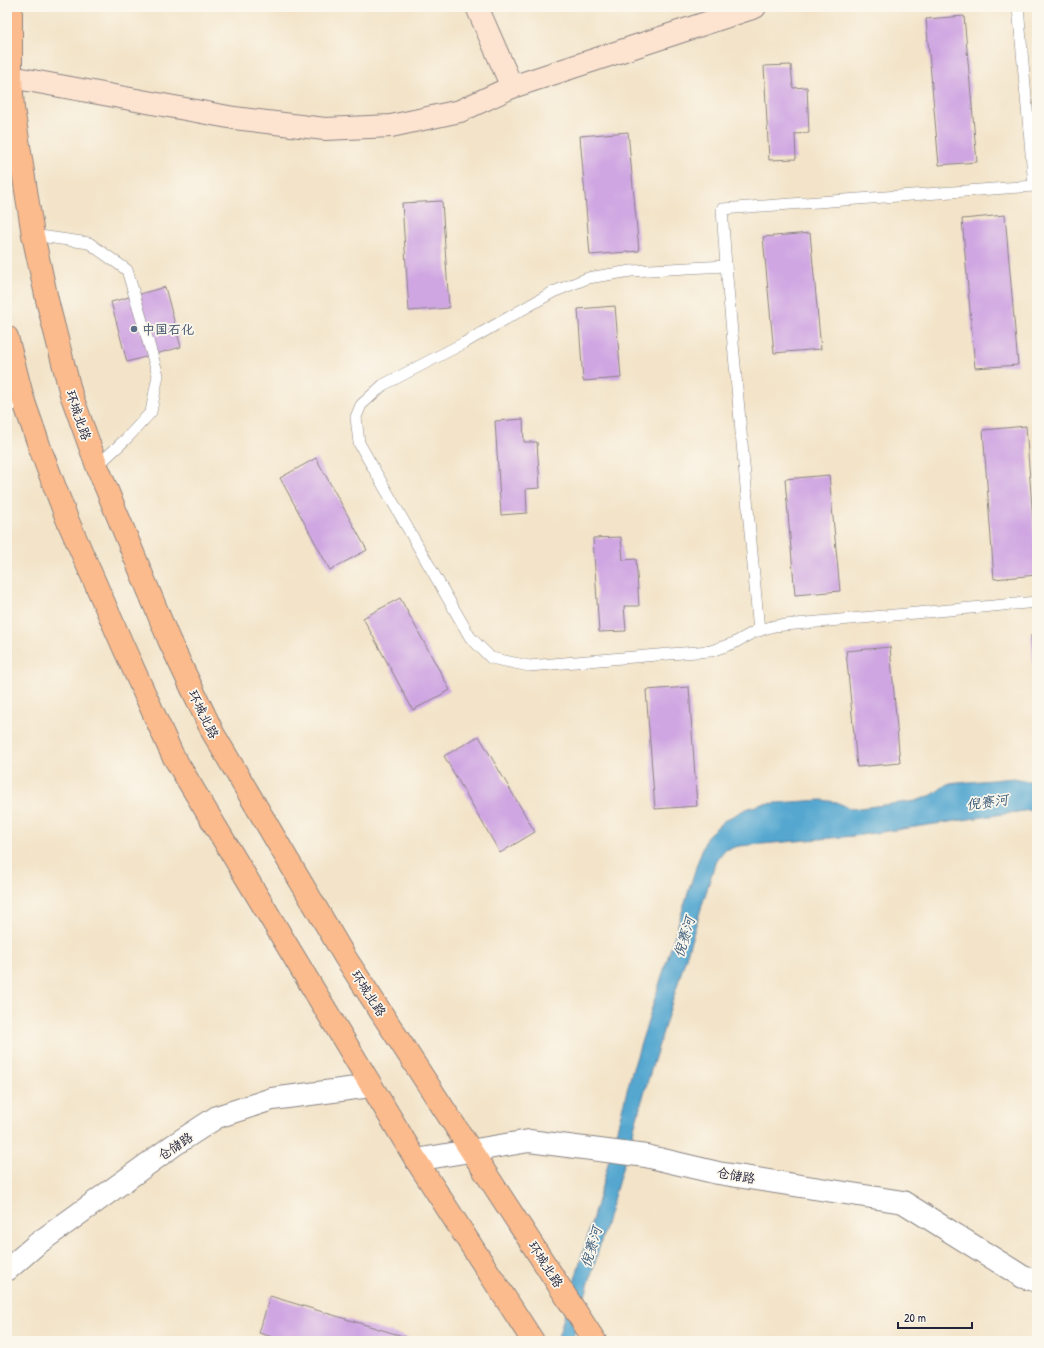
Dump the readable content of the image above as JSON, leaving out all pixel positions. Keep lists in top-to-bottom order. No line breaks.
{"streets":{"main road":["环城北路"],"street":["仓储路"]},"crossings":[["环城北路","仓储路"]],"water":["倪赛河"],"places":["中国石化"],"scale_bar":"20 m"}
